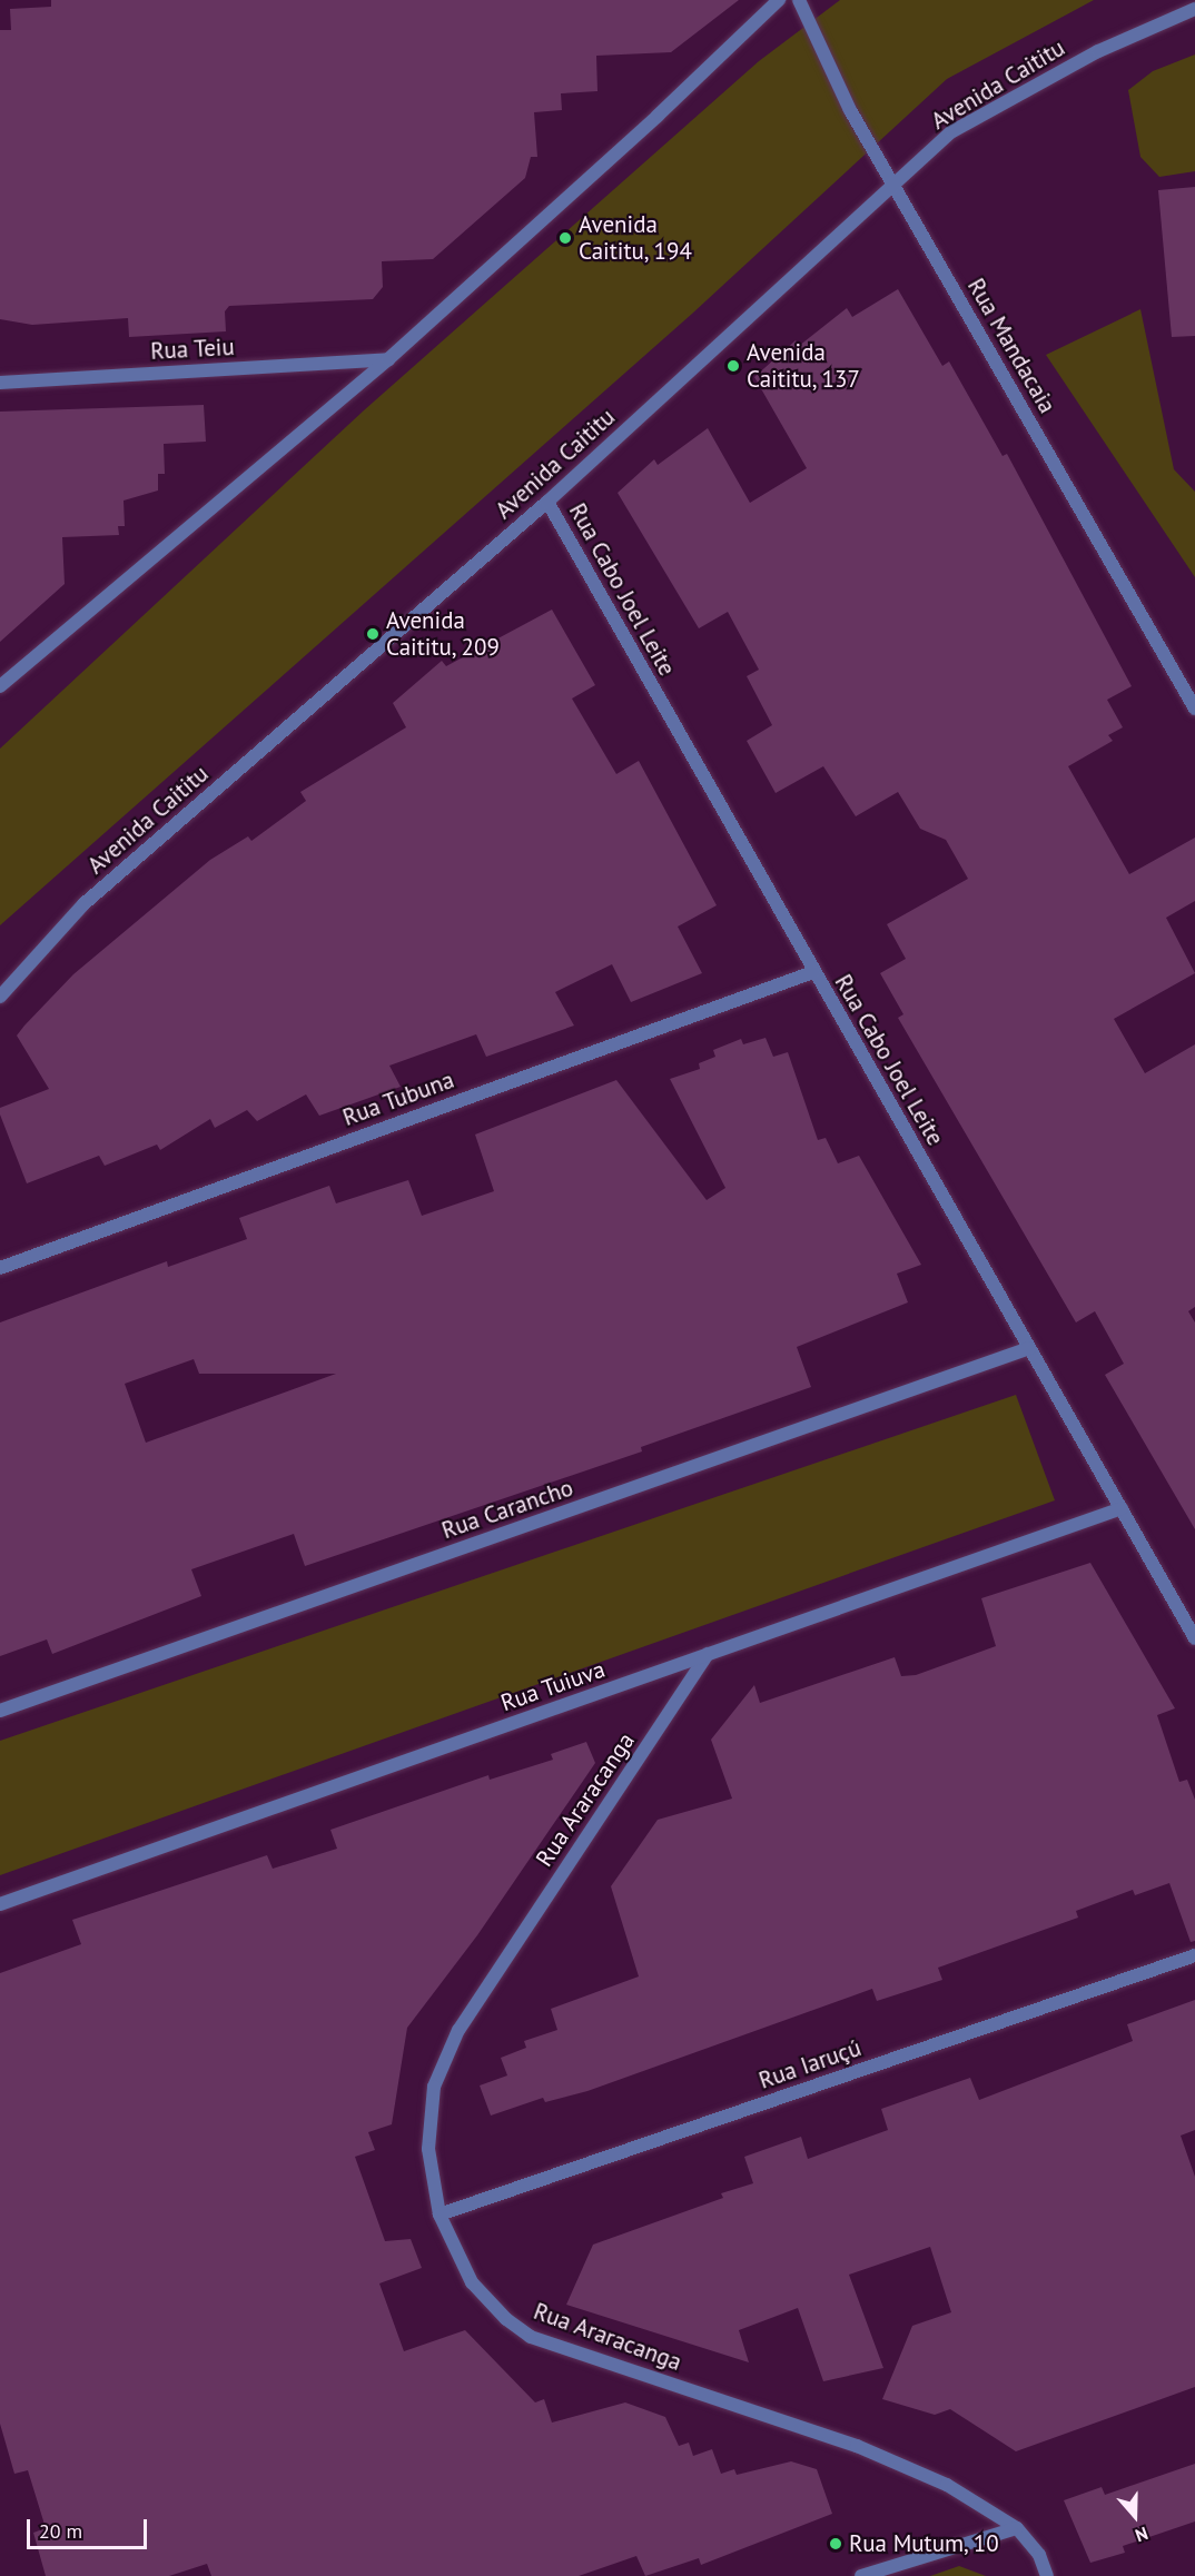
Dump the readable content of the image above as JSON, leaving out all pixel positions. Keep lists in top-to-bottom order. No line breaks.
{"streets":{"street":["Avenida Caititu","Rua Mandacaia","Rua Teiu","Rua Cabo Joel Leite","Rua Tubuna","Rua Carancho","Rua Tuiuva","Rua Araracanga","Rua Iaruçú"]},"crossings":[["Avenida Caititu","Rua Mandacaia"],["Avenida Caititu","Rua Cabo Joel Leite"],["Rua Cabo Joel Leite","Rua Tubuna"],["Rua Cabo Joel Leite","Rua Carancho"],["Rua Cabo Joel Leite","Rua Tuiuva"],["Rua Tuiuva","Rua Araracanga"],["Rua Araracanga","Rua Iaruçú"]],"places":["Avenida Caititu, 194","Avenida Caititu, 137","Avenida Caititu, 209","Rua Mutum, 10"],"scale_bar":"20 m","north":"bottom"}
